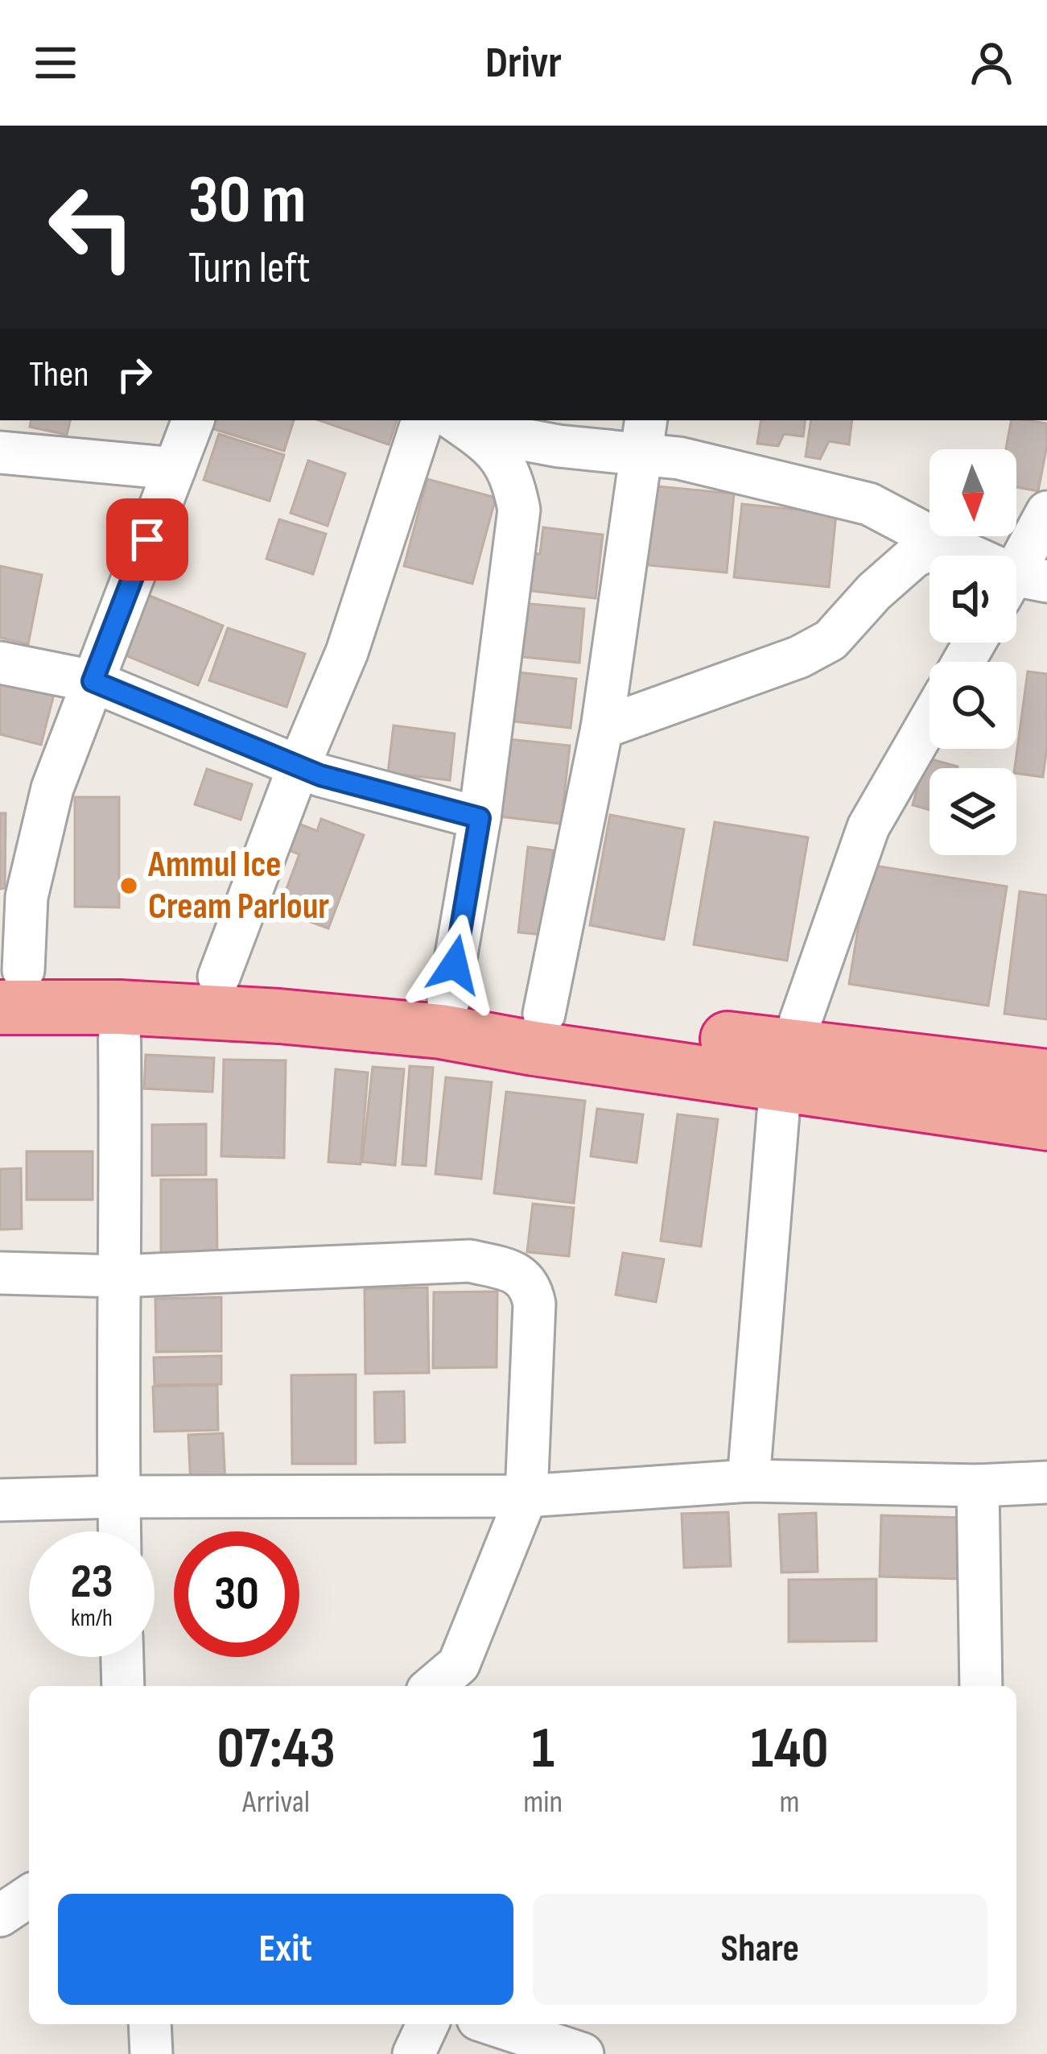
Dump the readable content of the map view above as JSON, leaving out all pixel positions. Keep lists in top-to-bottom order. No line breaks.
{"places":["Ammul Ice Cream Parlour"],"north":"bottom","page":{"header":"Drivr","turn":["30 m","Turn left"],"then":"Then","speed":"23 km/h","limit":"30","eta":["07:43","Arrival","1","min","140","m"],"buttons":["Exit","Share"]}}
